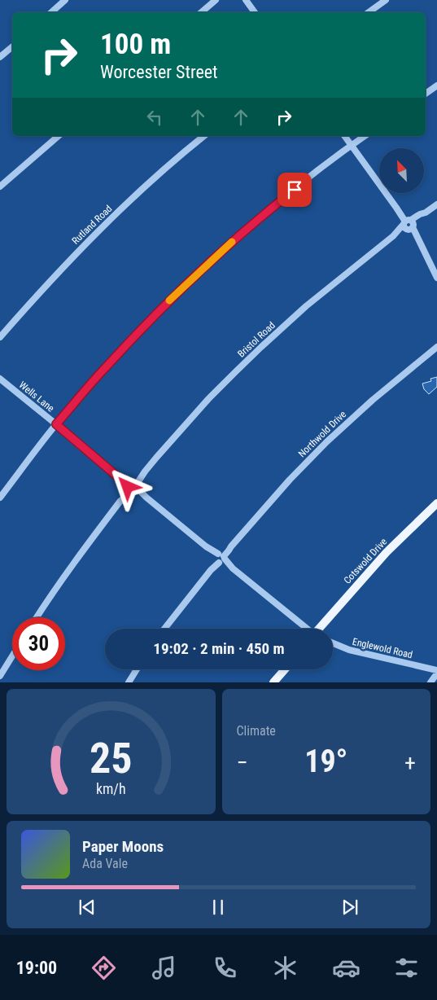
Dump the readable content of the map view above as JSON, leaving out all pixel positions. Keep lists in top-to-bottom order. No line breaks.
{"streets":{"main road":["Cotswold Drive"],"street":["Rutland Road","Bristol Road","Wells Lane","Northwold Drive","Englewold Road"]},"crossings":[["Bristol Road","Wells Lane"]],"north":"top left","page":{"turn":["100 m","Worcester Street"],"limit":"30","trip":"19:02 · 2 min · 450 m","tile":"Climate","heat":["−","19°","+"],"song":["Paper Moons","Ada Vale"],"tabs":"19:00","gauge":["25","km/h"]}}
